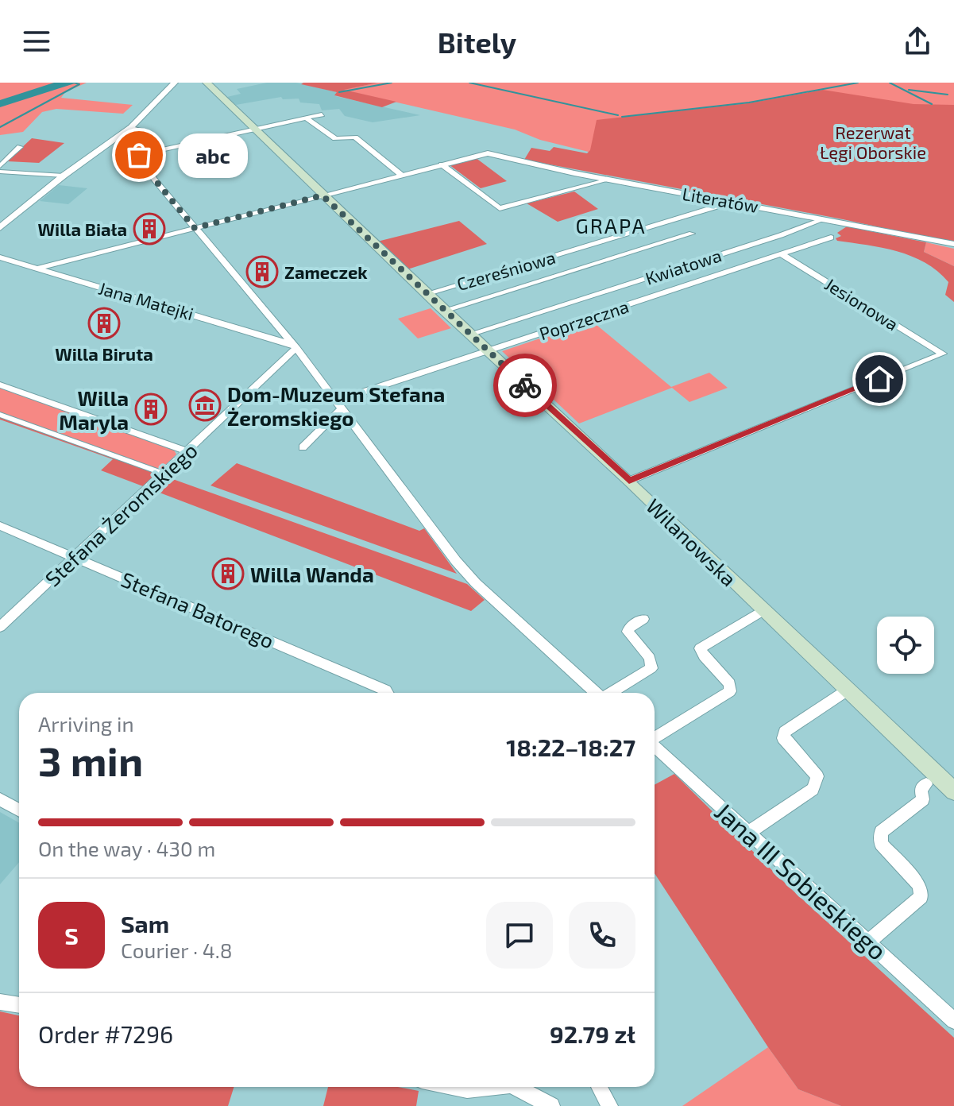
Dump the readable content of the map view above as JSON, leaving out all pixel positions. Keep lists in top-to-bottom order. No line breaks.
{"streets":{"main road":["Wilanowska"],"street":["Literatów","Kwiatowa","Czereśniowa","Jana Matejki","Jesionowa","Poprzeczna","Stefana Żeromskiego","Stefana Batorego","Jana III Sobieskiego"]},"crossings":[["Literatów","Kwiatowa"],["Literatów","Czereśniowa"],["Kwiatowa","Wilanowska"],["Czereśniowa","Wilanowska"],["Jana Matejki","Stefana Żeromskiego"],["Jesionowa","Poprzeczna"],["Jesionowa","Wilanowska"],["Poprzeczna","Wilanowska"],["Stefana Żeromskiego","Stefana Batorego"]],"districts":["GRAPA"],"parks":["Rezerwat Łęgi Oborskie"],"places":{"other":["abc"],"building":["Willa Biała","Zameczek","Willa Biruta","Willa Maryla","Willa Wanda"],"museum":["Dom-Muzeum Stefana Żeromskiego"]},"page":{"header":"Bitely","bubble":"abc","heading":["3 min","Arriving in","18:22–18:27"],"panel":["Sam","Courier · 4.8","Order #7296","92.79 zł"],"bar":"On the way · 430 m","round":"S"}}
